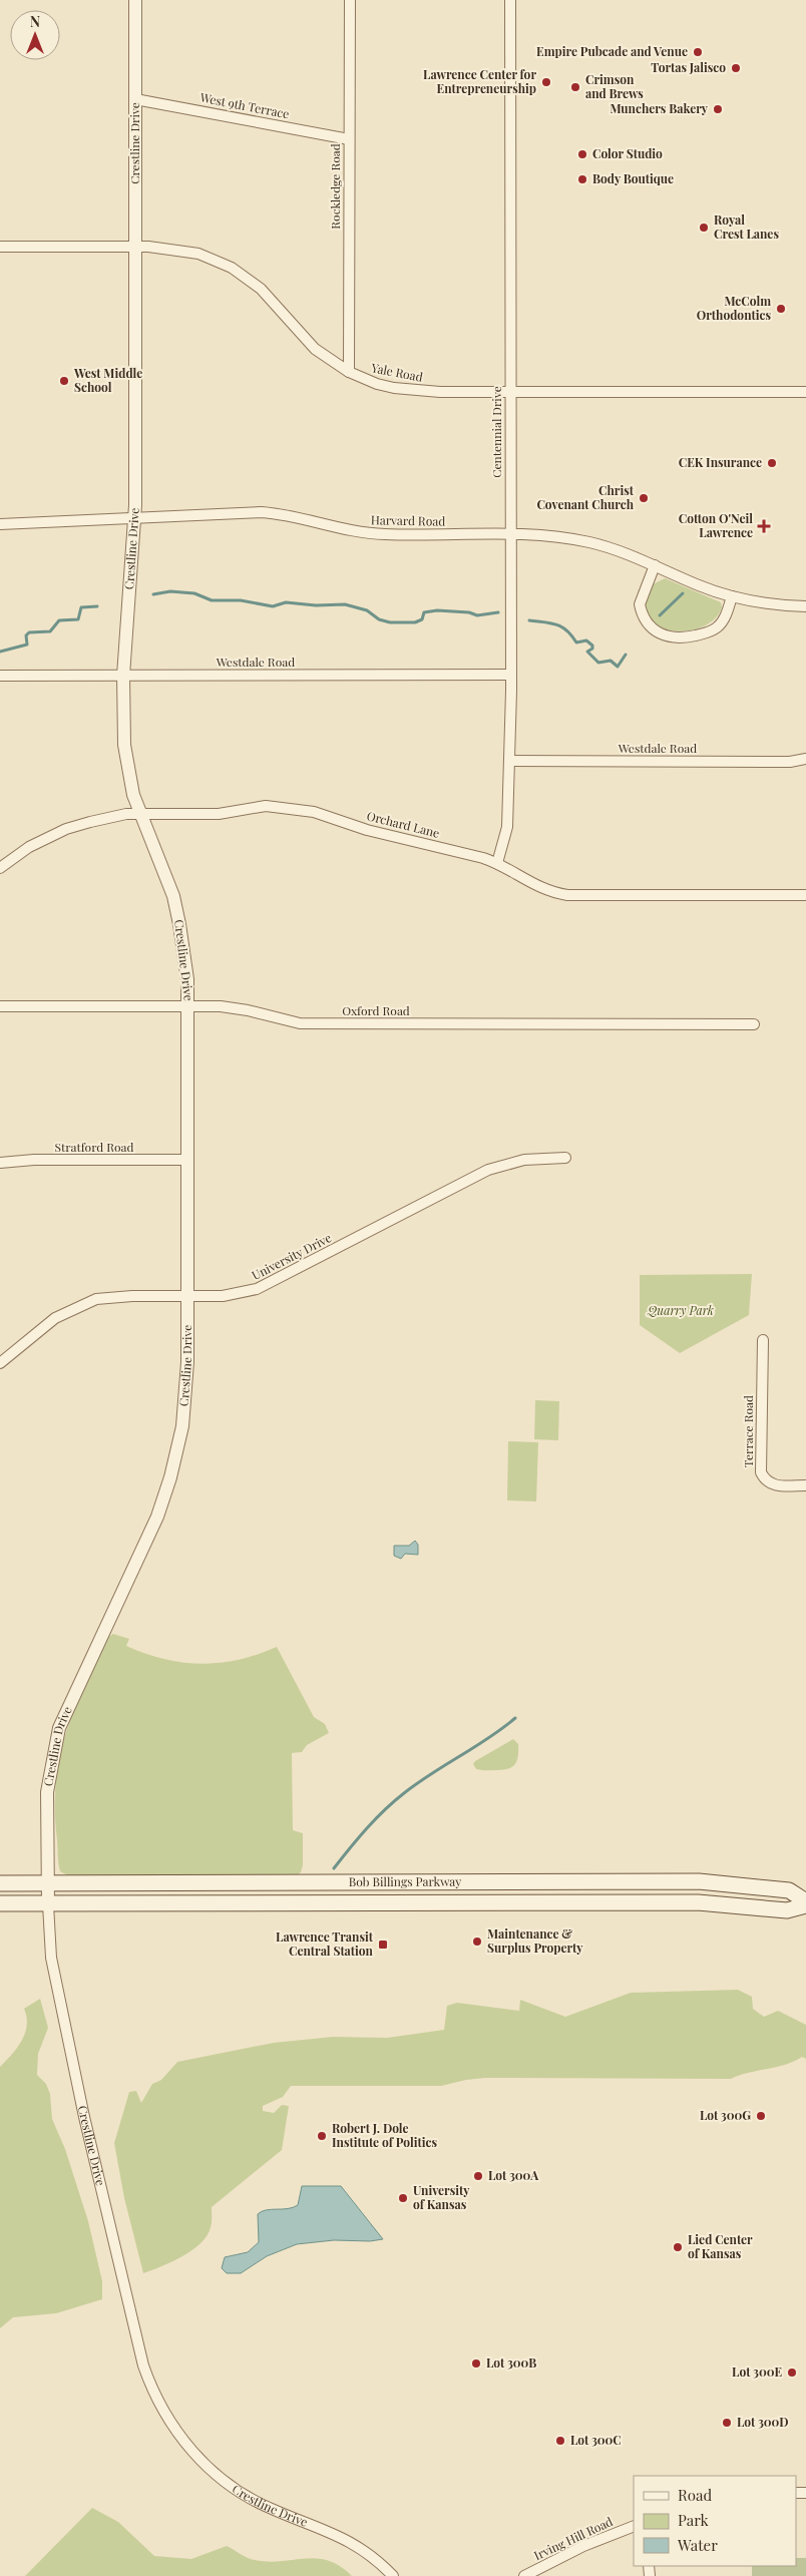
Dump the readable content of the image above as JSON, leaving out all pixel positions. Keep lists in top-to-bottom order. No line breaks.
{"streets":{"main road":["Bob Billings Parkway"],"street":["West 9th Terrace","Crestline Drive","Rockledge Road","Yale Road","Centennial Drive","Harvard Road","Westdale Road","Orchard Lane","Oxford Road","Stratford Road","University Drive","Terrace Road","Irving Hill Road"]},"crossings":[["West 9th Terrace","Crestline Drive"],["West 9th Terrace","Rockledge Road"],["Crestline Drive","Yale Road"],["Crestline Drive","Harvard Road"],["Crestline Drive","Westdale Road"],["Crestline Drive","Orchard Lane"],["Crestline Drive","Oxford Road"],["Crestline Drive","Stratford Road"],["Crestline Drive","University Drive"],["Crestline Drive","Bob Billings Parkway"],["Rockledge Road","Yale Road"],["Yale Road","Centennial Drive"],["Centennial Drive","Harvard Road"],["Centennial Drive","Westdale Road"],["Centennial Drive","Orchard Lane"]],"parks":["Quarry Park"],"places":{"other":["Empire Pubcade and Venue","Tortas Jalisco","Lawrence Center for Entrepreneurship","Crimson and Brews","Munchers Bakery","Color Studio","Body Boutique","Royal Crest Lanes","McColm Orthodontics","West Middle School","CEK Insurance","Christ Covenant Church","Maintenance & Surplus Property","Lot 300G","Robert J. Dole Institute of Politics","Lot 300A","University of Kansas","Lied Center of Kansas","Lot 300B","Lot 300E","Lot 300D","Lot 300C"],"health":["Cotton O'Neil Lawrence"],"transit":["Lawrence Transit Central Station"]},"legend":["Road","Park","Water"],"north":"top"}
